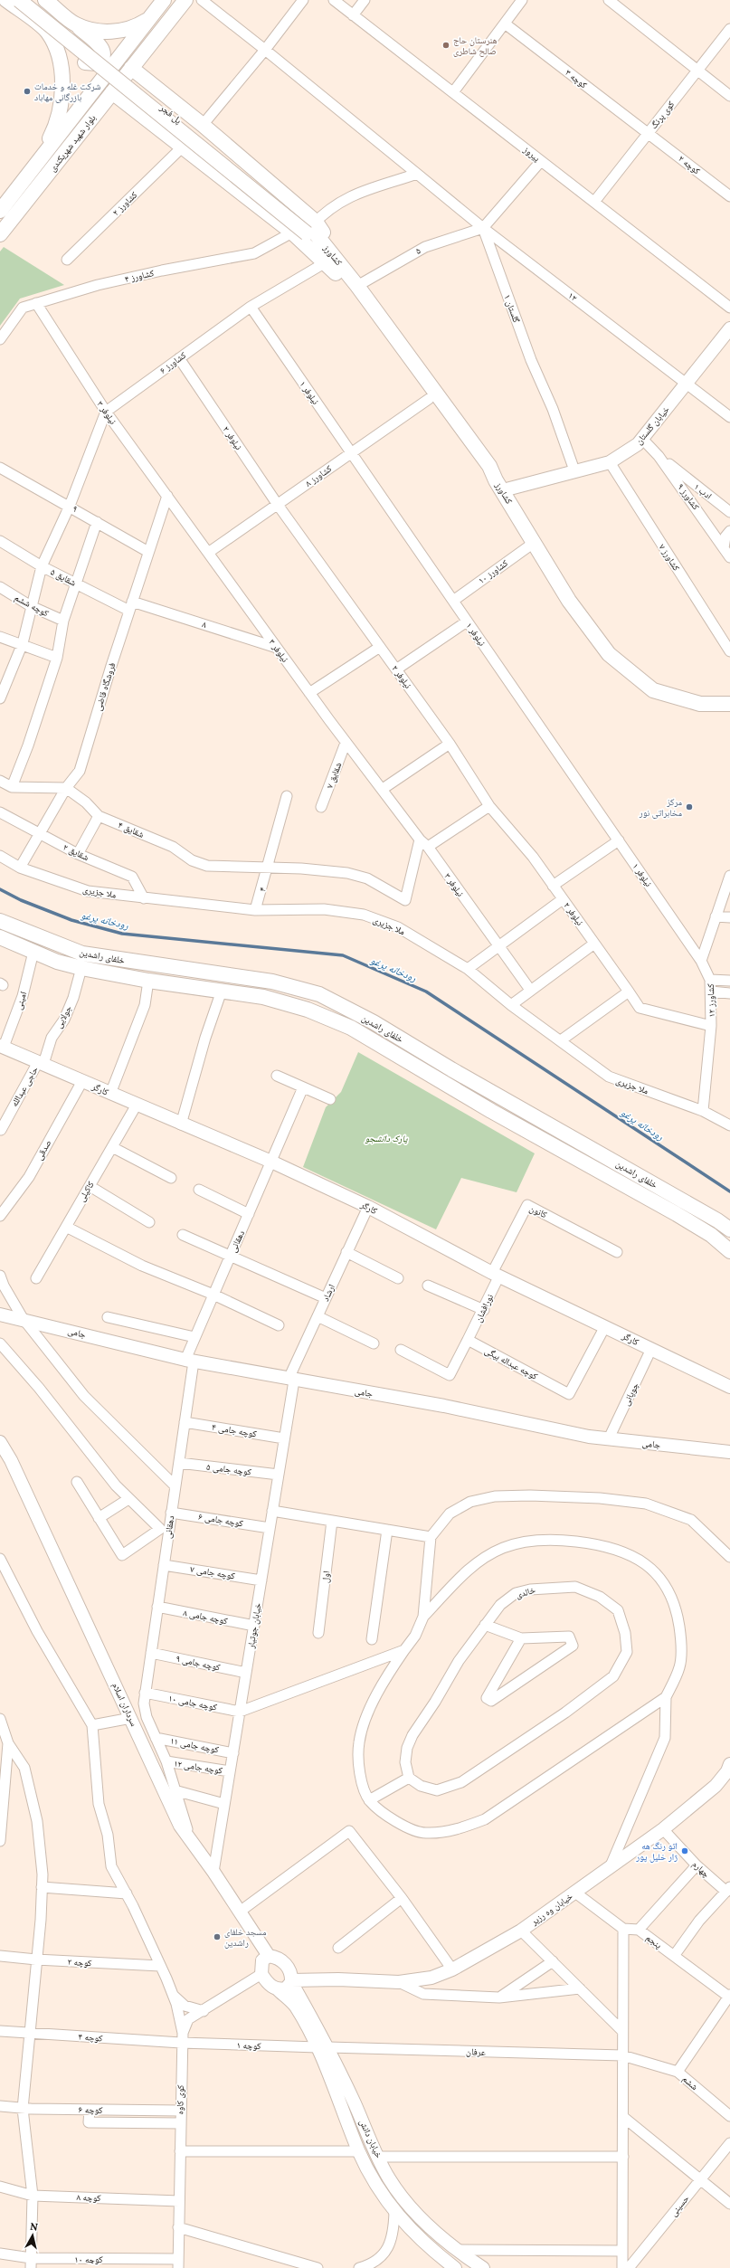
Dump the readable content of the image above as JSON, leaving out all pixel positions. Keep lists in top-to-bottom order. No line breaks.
{"streets":{"main road":["پل فجر","بلوار شهید شهریکندی","کشاورز","خلفای راشدین"],"street":["کوچه ۳","کوی پرنگ","پیروز","کوچه ۲","کشاورز ۲","۵","کشاورز ۴","۱۲","گلستان ۱","کشاورز ۶","نیلوفر ۱","نیلوفر ۳","خیابان گلستان","نیلوفر ۲","کشاورز ۸","ادب ۱","کشاورز ۹","۹","کشاورز ۷","کشاورز ۱۰","شقایق ۵","کوچه ششم","۸","فروشگاه قاضی","شقایق ۷","شقایق ۴","شقایق ۲","۴","ملا جزیری","امینی","کشاورز ۱۲","جولایی","حاجی عبدالله","کارگر","صدقی","کاکیلی","کانون","دهقانی","ارشاد","نورافشان","جامی","کوچه عبداله بیگی","چوپانی","کوچه جامی ۴","کوچه جامی ۵","کوچه جامی ۶","کوچه جامی ۷","اول","خالدی","کوچه جامی ۸","خیابان جوتیار","کوچه جامی ۹","کوچه جامی ۱۰","سرداران اسلام","کوچه جامی ۱۱","کوچه جامی ۱۲","چهارم","خیابان وه رزیر","پنجم","کوچه ۴","کوچه ۱","عرفان","ششم","کوی کاوه","کوچه ۶","خیابان دانش","کوچه ۸","حسینی","کوچه ۱۰"]},"crossings":[["کوچه ۳","کوی پرنگ"],["کوچه ۳","کوچه ۲"],["پل فجر","کشاورز"],["پل فجر","کشاورز ۴"],["کوی پرنگ","پیروز"],["کوی پرنگ","کوچه ۲"],["۵","کشاورز"],["۵","۱۲"],["۵","گلستان ۱"],["کشاورز","کشاورز ۴"],["کشاورز","خیابان گلستان"],["کشاورز","کشاورز ۱۰"],["کشاورز ۴","۱۲"],["کشاورز ۴","نیلوفر ۳"],["۱۲","گلستان ۱"],["۱۲","خیابان گلستان"],["گلستان ۱","خیابان گلستان"],["کشاورز ۶","نیلوفر ۱"],["کشاورز ۶","نیلوفر ۳"],["کشاورز ۶","نیلوفر ۲"],["نیلوفر ۱","کشاورز ۸"],["نیلوفر ۱","کشاورز ۱۰"],["نیلوفر ۱","کشاورز ۱۲"],["نیلوفر ۳","کشاورز ۸"],["نیلوفر ۳","۸"],["نیلوفر ۳","فروشگاه قاضی"],["نیلوفر ۳","شقایق ۷"],["نیلوفر ۳","شقایق ۴"],["خیابان گلستان","کشاورز ۹"],["خیابان گلستان","کشاورز ۷"],["نیلوفر ۲","کشاورز ۸"],["نیلوفر ۲","کشاورز ۱۲"],["ادب ۱","کشاورز ۹"],["۹","فروشگاه قاضی"],["شقایق ۵","۸"],["شقایق ۵","فروشگاه قاضی"],["۸","فروشگاه قاضی"],["فروشگاه قاضی","شقایق ۴"],["فروشگاه قاضی","شقایق ۲"],["فروشگاه قاضی","ملا جزیری"],["شقایق ۴","۴"],["شقایق ۲","ملا جزیری"],["۴","ملا جزیری"],["ملا جزیری","کشاورز ۱۲"],["امینی","کارگر"],["جولایی","حاجی عبدالله"],["جولایی","کارگر"],["حاجی عبدالله","کارگر"],["کارگر","صدقی"],["کارگر","کاکیلی"],["کارگر","کانون"],["کارگر","دهقانی"],["کارگر","ارشاد"],["کارگر","نورافشان"],["کارگر","کوچه عبداله بیگی"],["کارگر","چوپانی"],["کانون","نورافشان"],["دهقانی","جامی"],["دهقانی","کوچه جامی ۴"],["دهقانی","کوچه جامی ۵"],["دهقانی","کوچه جامی ۶"],["دهقانی","کوچه جامی ۷"],["دهقانی","کوچه جامی ۸"],["دهقانی","کوچه جامی ۹"],["دهقانی","کوچه جامی ۱۰"],["دهقانی","سرداران اسلام"],["دهقانی","کوچه جامی ۱۱"],["دهقانی","کوچه جامی ۱۲"],["ارشاد","جامی"],["ارشاد","خیابان جوتیار"],["نورافشان","کوچه عبداله بیگی"],["جامی","چوپانی"],["جامی","خیابان جوتیار"],["کوچه جامی ۴","خیابان جوتیار"],["کوچه جامی ۵","خیابان جوتیار"],["کوچه جامی ۶","خیابان جوتیار"],["کوچه جامی ۷","خیابان جوتیار"],["کوچه جامی ۸","خیابان جوتیار"],["خیابان جوتیار","کوچه جامی ۹"],["خیابان جوتیار","کوچه جامی ۱۰"],["خیابان جوتیار","سرداران اسلام"],["خیابان جوتیار","کوچه جامی ۱۱"],["خیابان جوتیار","کوچه جامی ۱۲"],["سرداران اسلام","خیابان وه رزیر"],["سرداران اسلام","کوی کاوه"],["سرداران اسلام","خیابان دانش"],["چهارم","خیابان وه رزیر"],["خیابان وه رزیر","کوی کاوه"],["خیابان وه رزیر","خیابان دانش"],["کوچه ۴","کوچه ۱"],["کوچه ۴","کوی کاوه"],["کوچه ۱","عرفان"],["کوچه ۱","کوی کاوه"],["کوچه ۱","خیابان دانش"],["عرفان","ششم"],["عرفان","خیابان دانش"],["کوی کاوه","کوچه ۶"],["کوی کاوه","خیابان دانش"],["کوی کاوه","کوچه ۸"],["کوی کاوه","کوچه ۱۰"]],"water":["رودخانه یرغو"],"parks":["پارک دانشجو"],"places":["هنرستان حاج صالح شاطری","شرکت غله و خدمات بازرگانی مهاباد","مرکز مخابراتی نور","اتو رنگ هه ژار خلیل پور","مسجد خلفای راشدین"],"north":"top"}
